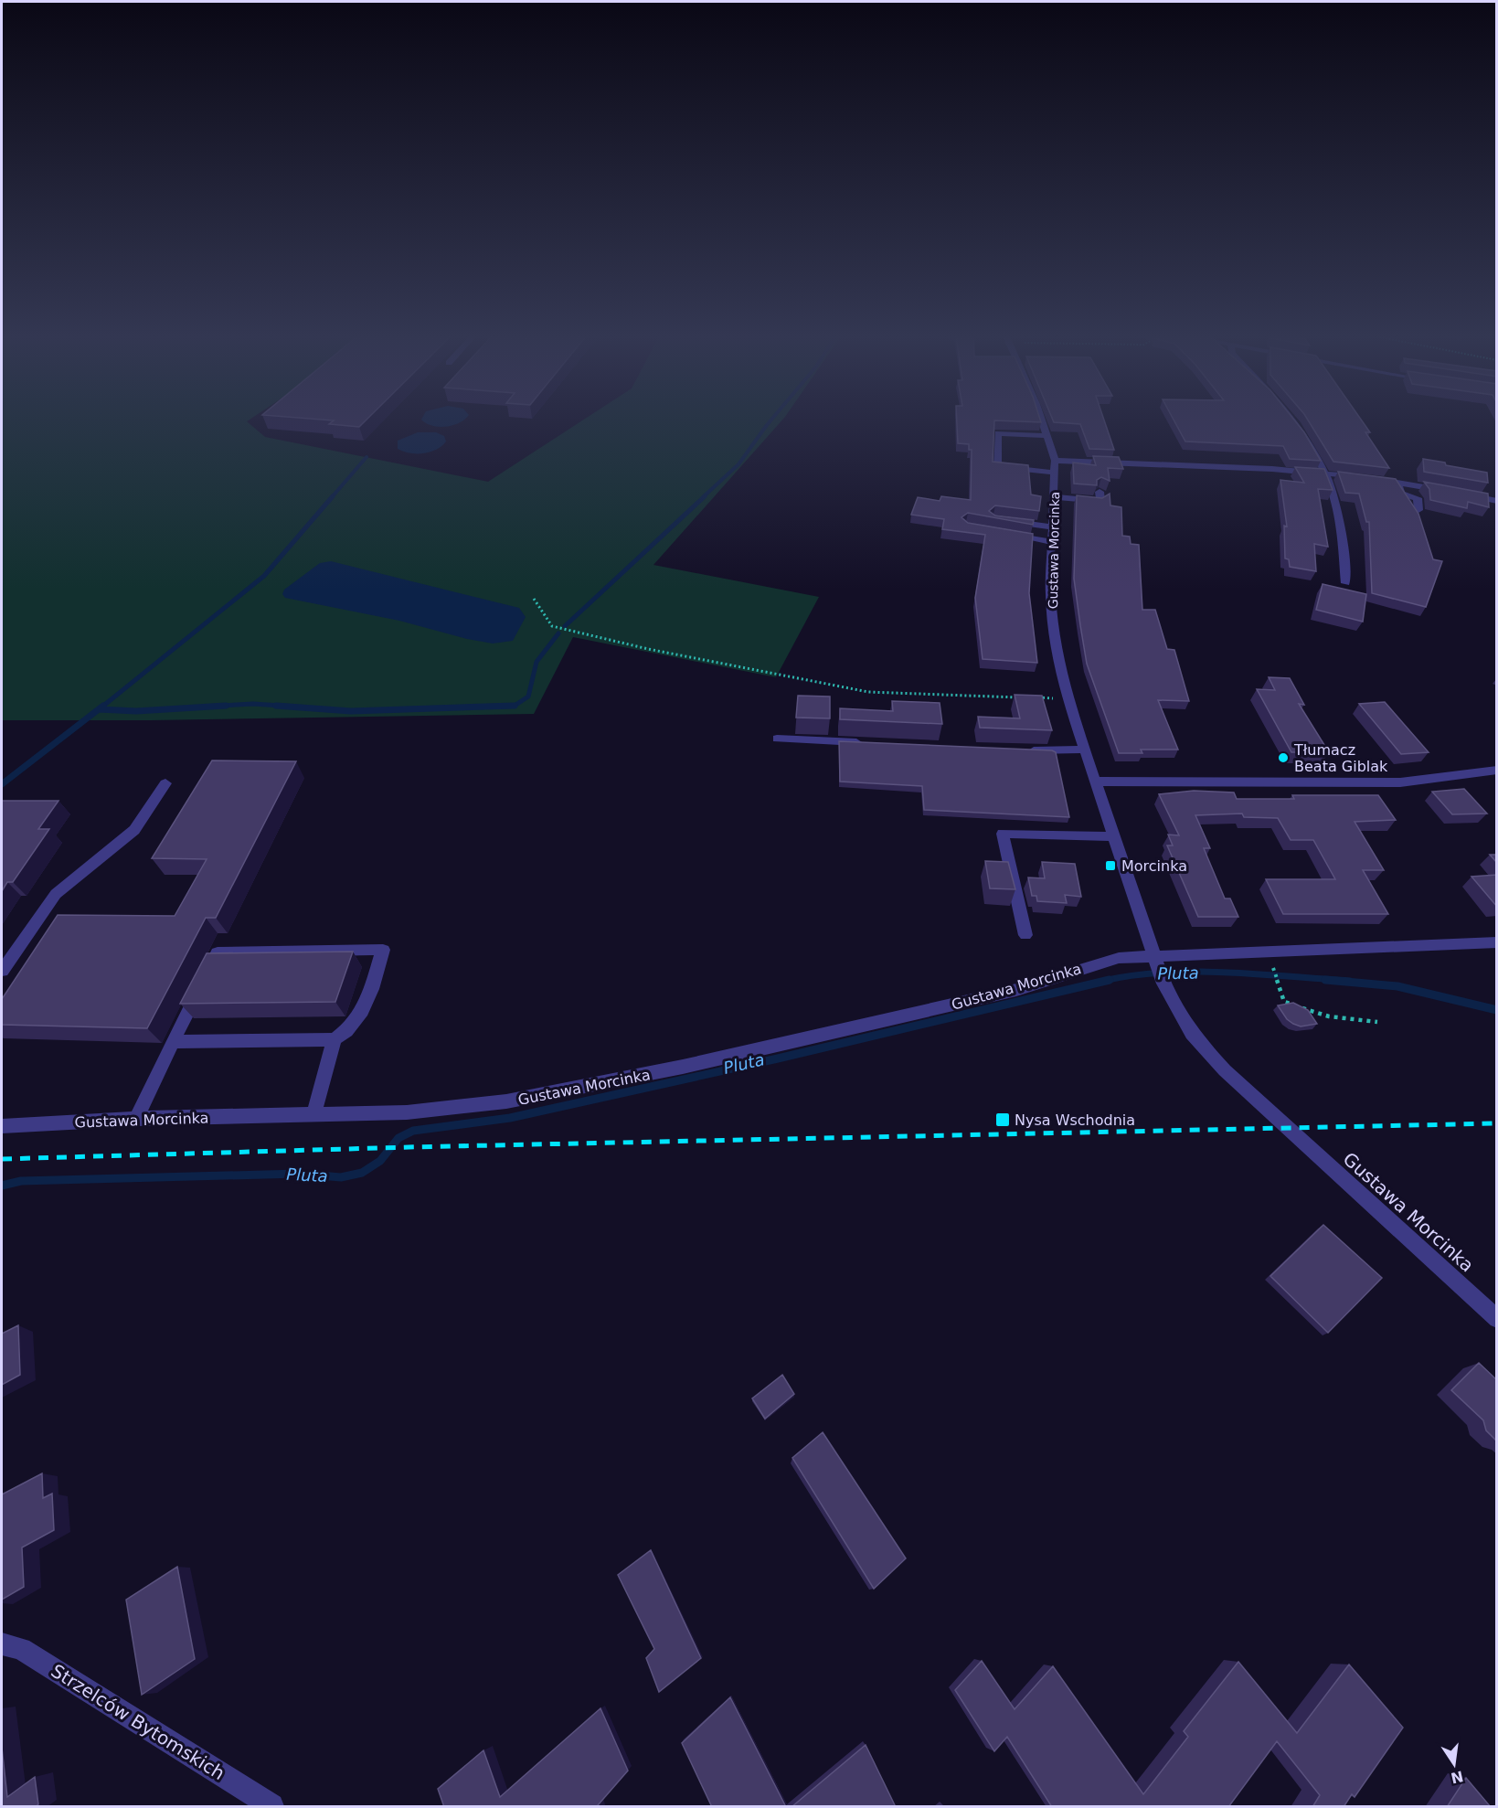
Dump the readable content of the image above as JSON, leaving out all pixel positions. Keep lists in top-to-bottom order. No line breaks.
{"streets":{"street":["Gustawa Morcinka","Strzelców Bytomskich"]},"water":["Pluta"],"places":{"other":["Tłumacz Beata Giblak"],"transit":["Morcinka","Nysa Wschodnia"]},"north":"bottom"}
